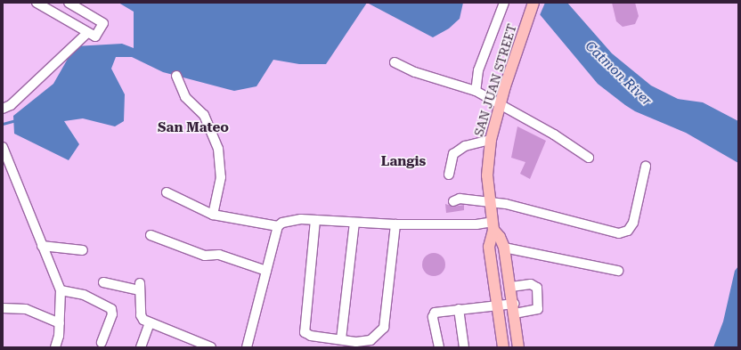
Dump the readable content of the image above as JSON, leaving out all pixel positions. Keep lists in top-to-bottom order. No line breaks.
{"streets":{"main road":["SAN JUAN STREET"]},"districts":["San Mateo","Langis"],"water":["Catmon River"]}
